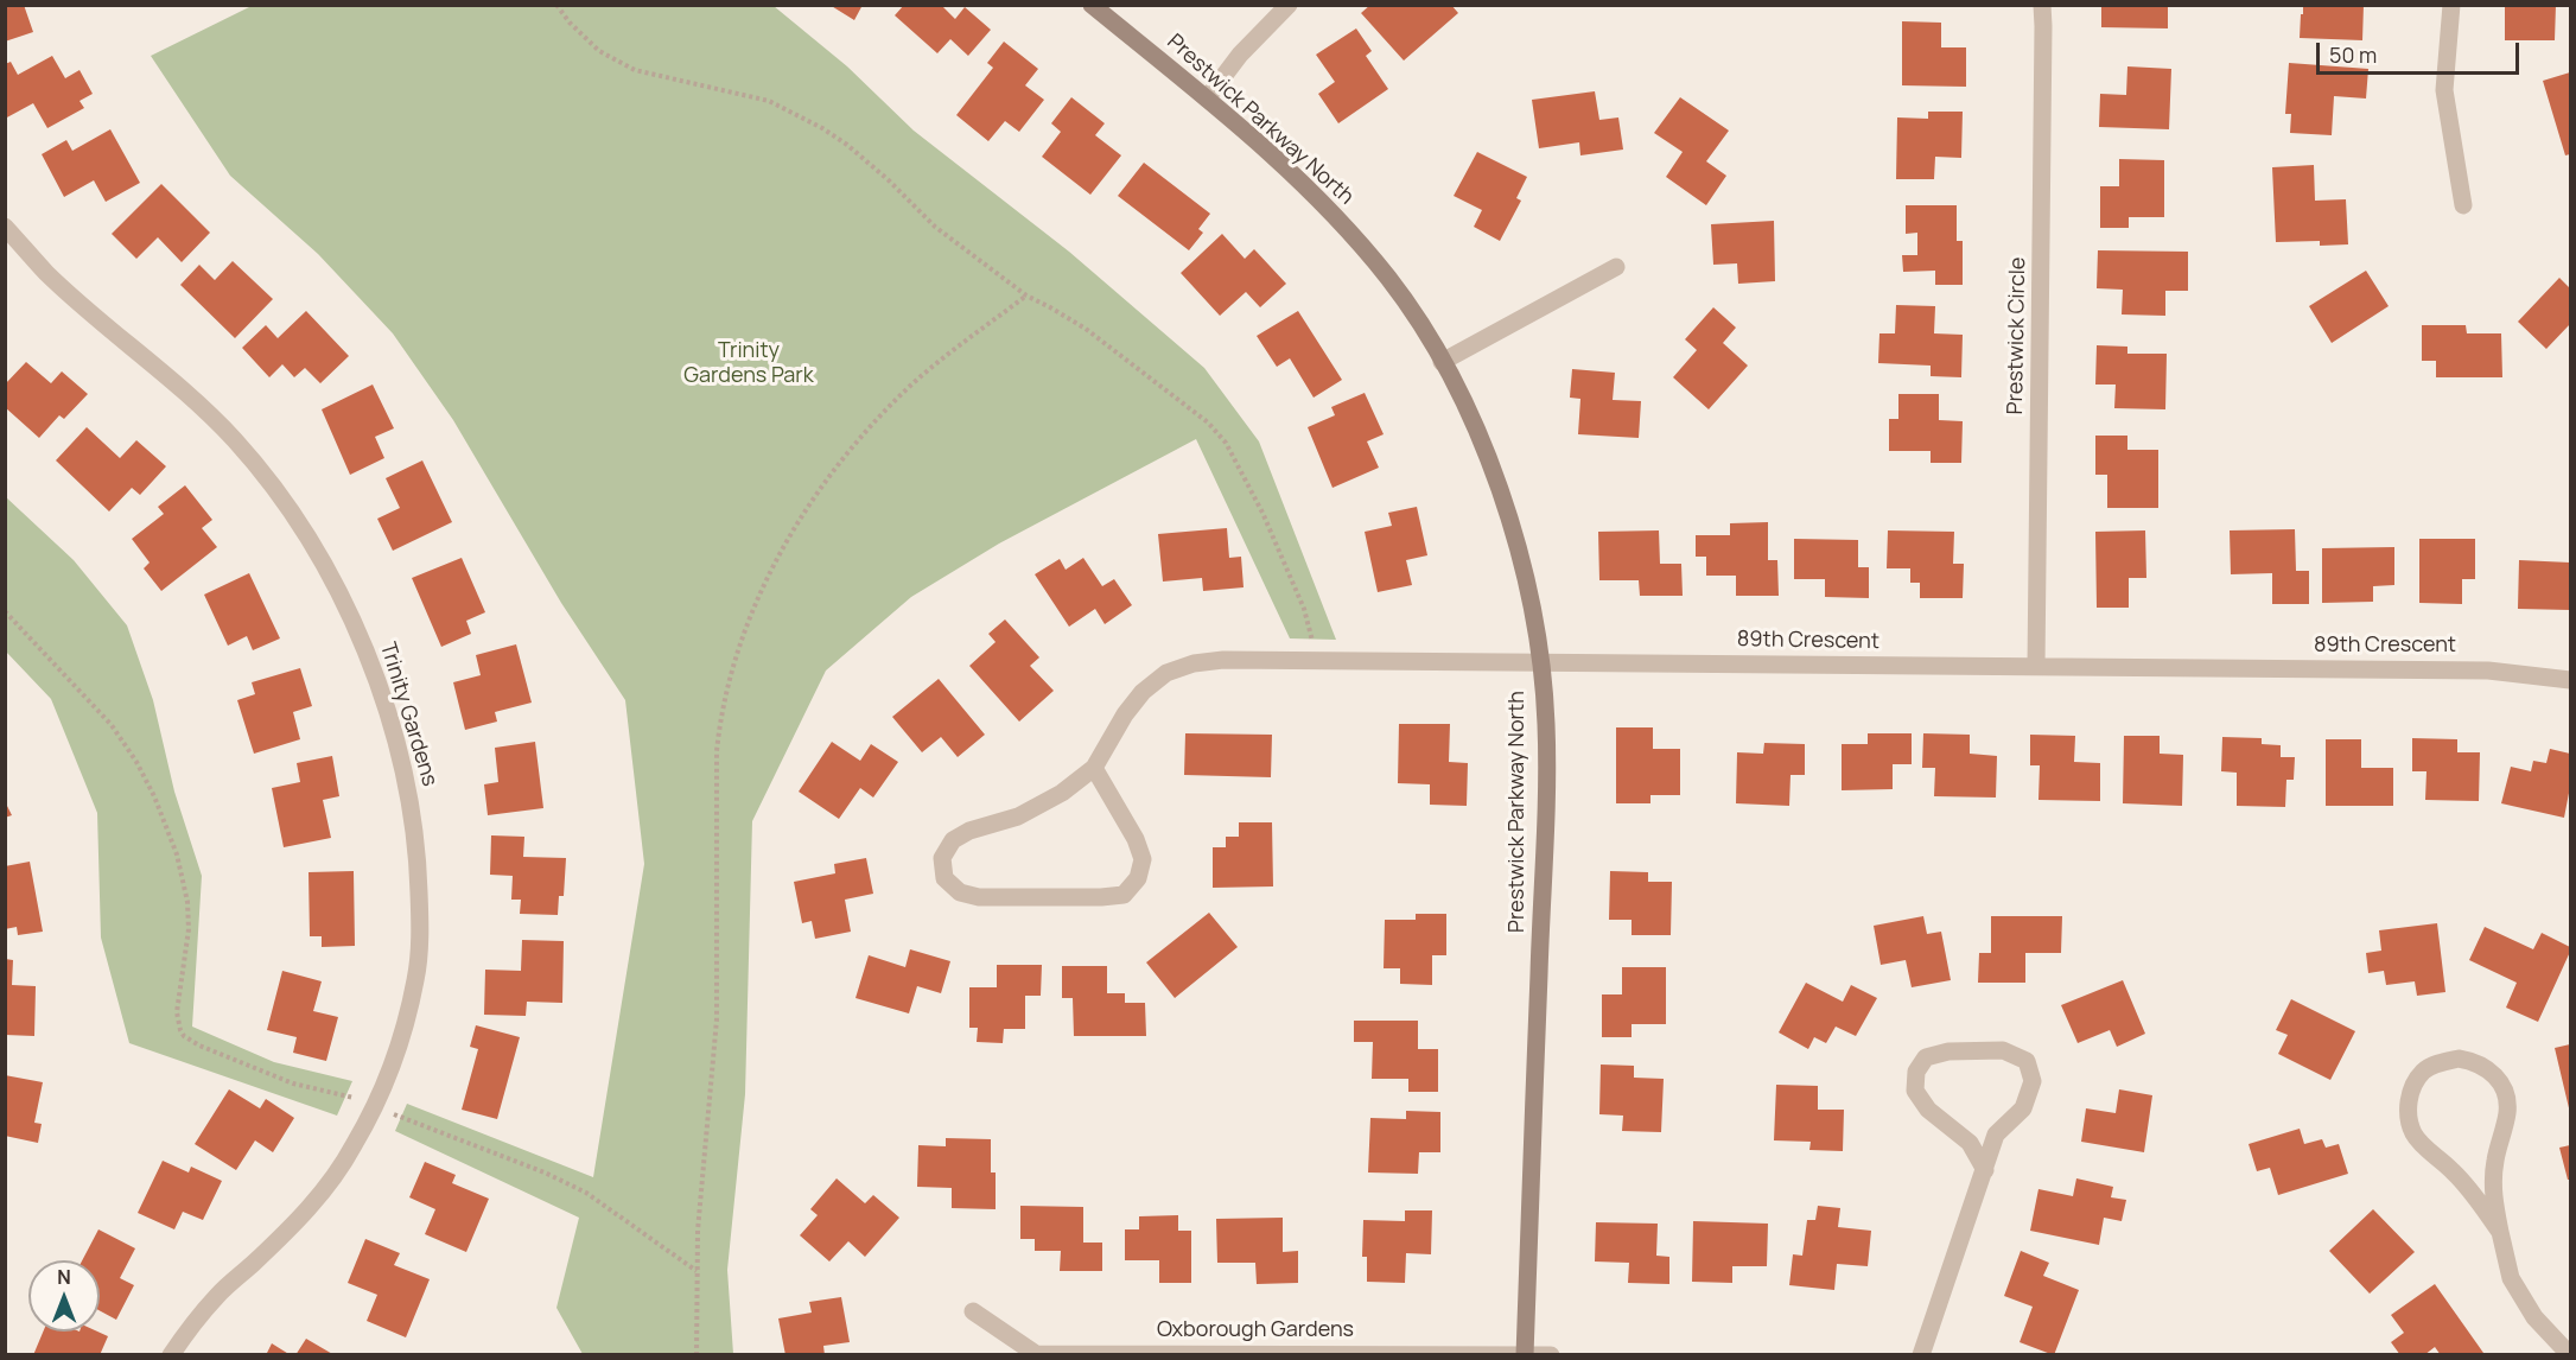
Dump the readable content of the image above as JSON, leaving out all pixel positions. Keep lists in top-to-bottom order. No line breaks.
{"streets":{"street":["Prestwick Parkway North","Prestwick Circle","89th Crescent","Trinity Gardens","Oxborough Gardens"]},"crossings":[["Prestwick Parkway North","89th Crescent"],["Prestwick Parkway North","Oxborough Gardens"],["Prestwick Circle","89th Crescent"]],"parks":["Trinity Gardens Park"],"scale_bar":"50 m","north":"top"}
